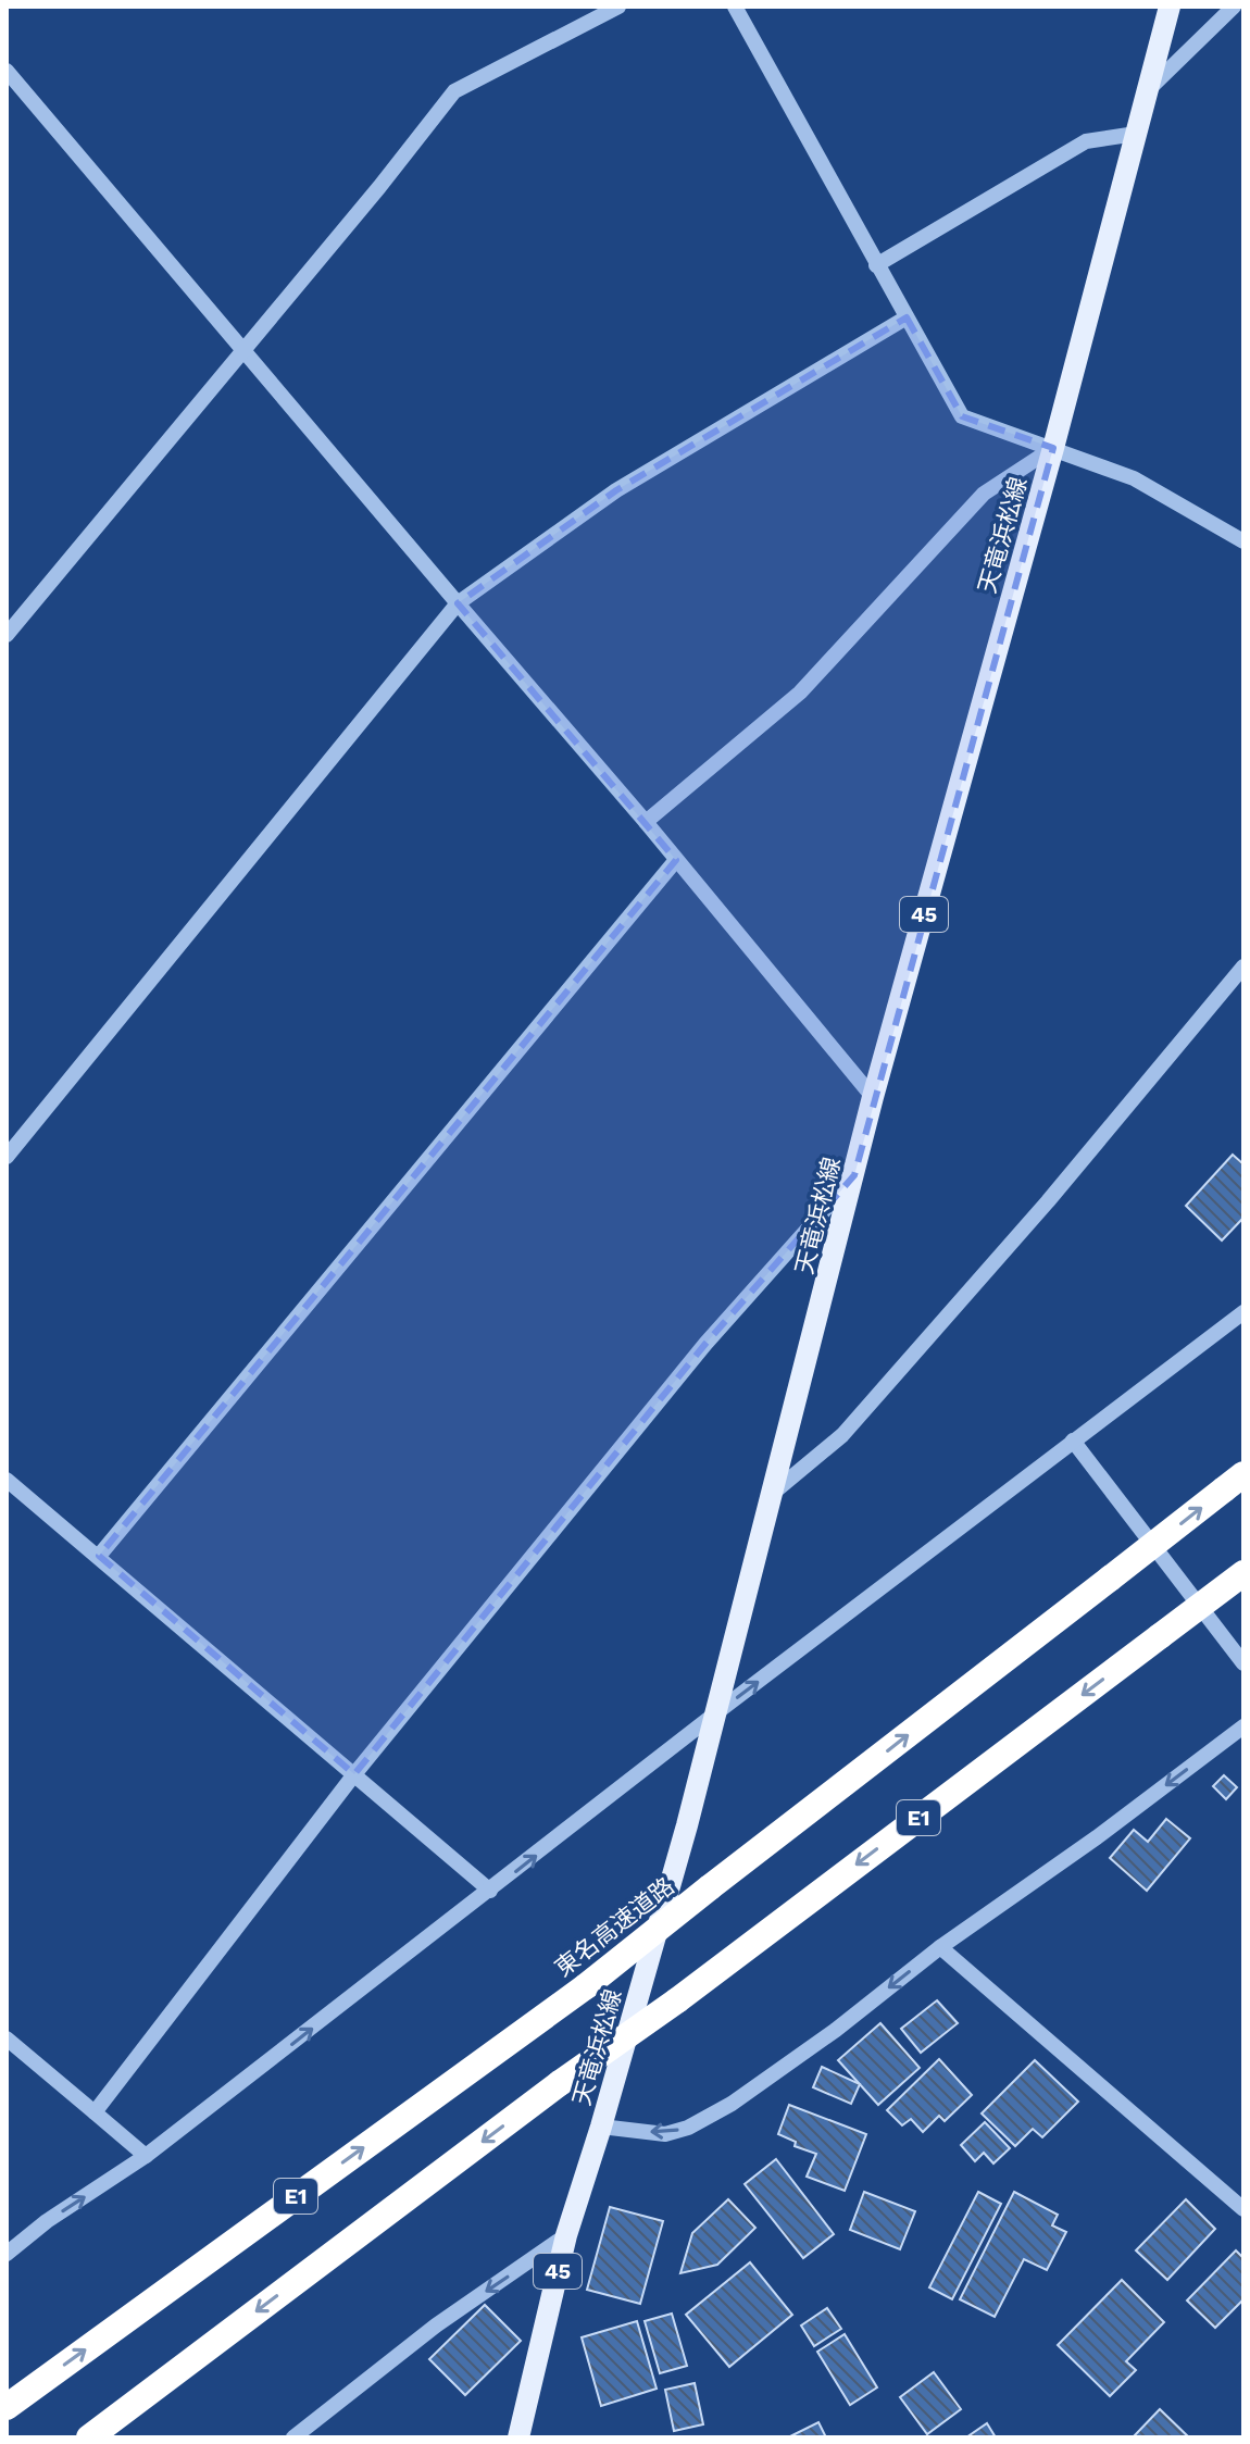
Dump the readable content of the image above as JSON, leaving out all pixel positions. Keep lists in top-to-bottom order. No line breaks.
{"streets":{"highway":["E1","東名高速道路"],"main road":["天竜浜松線","45"]}}
